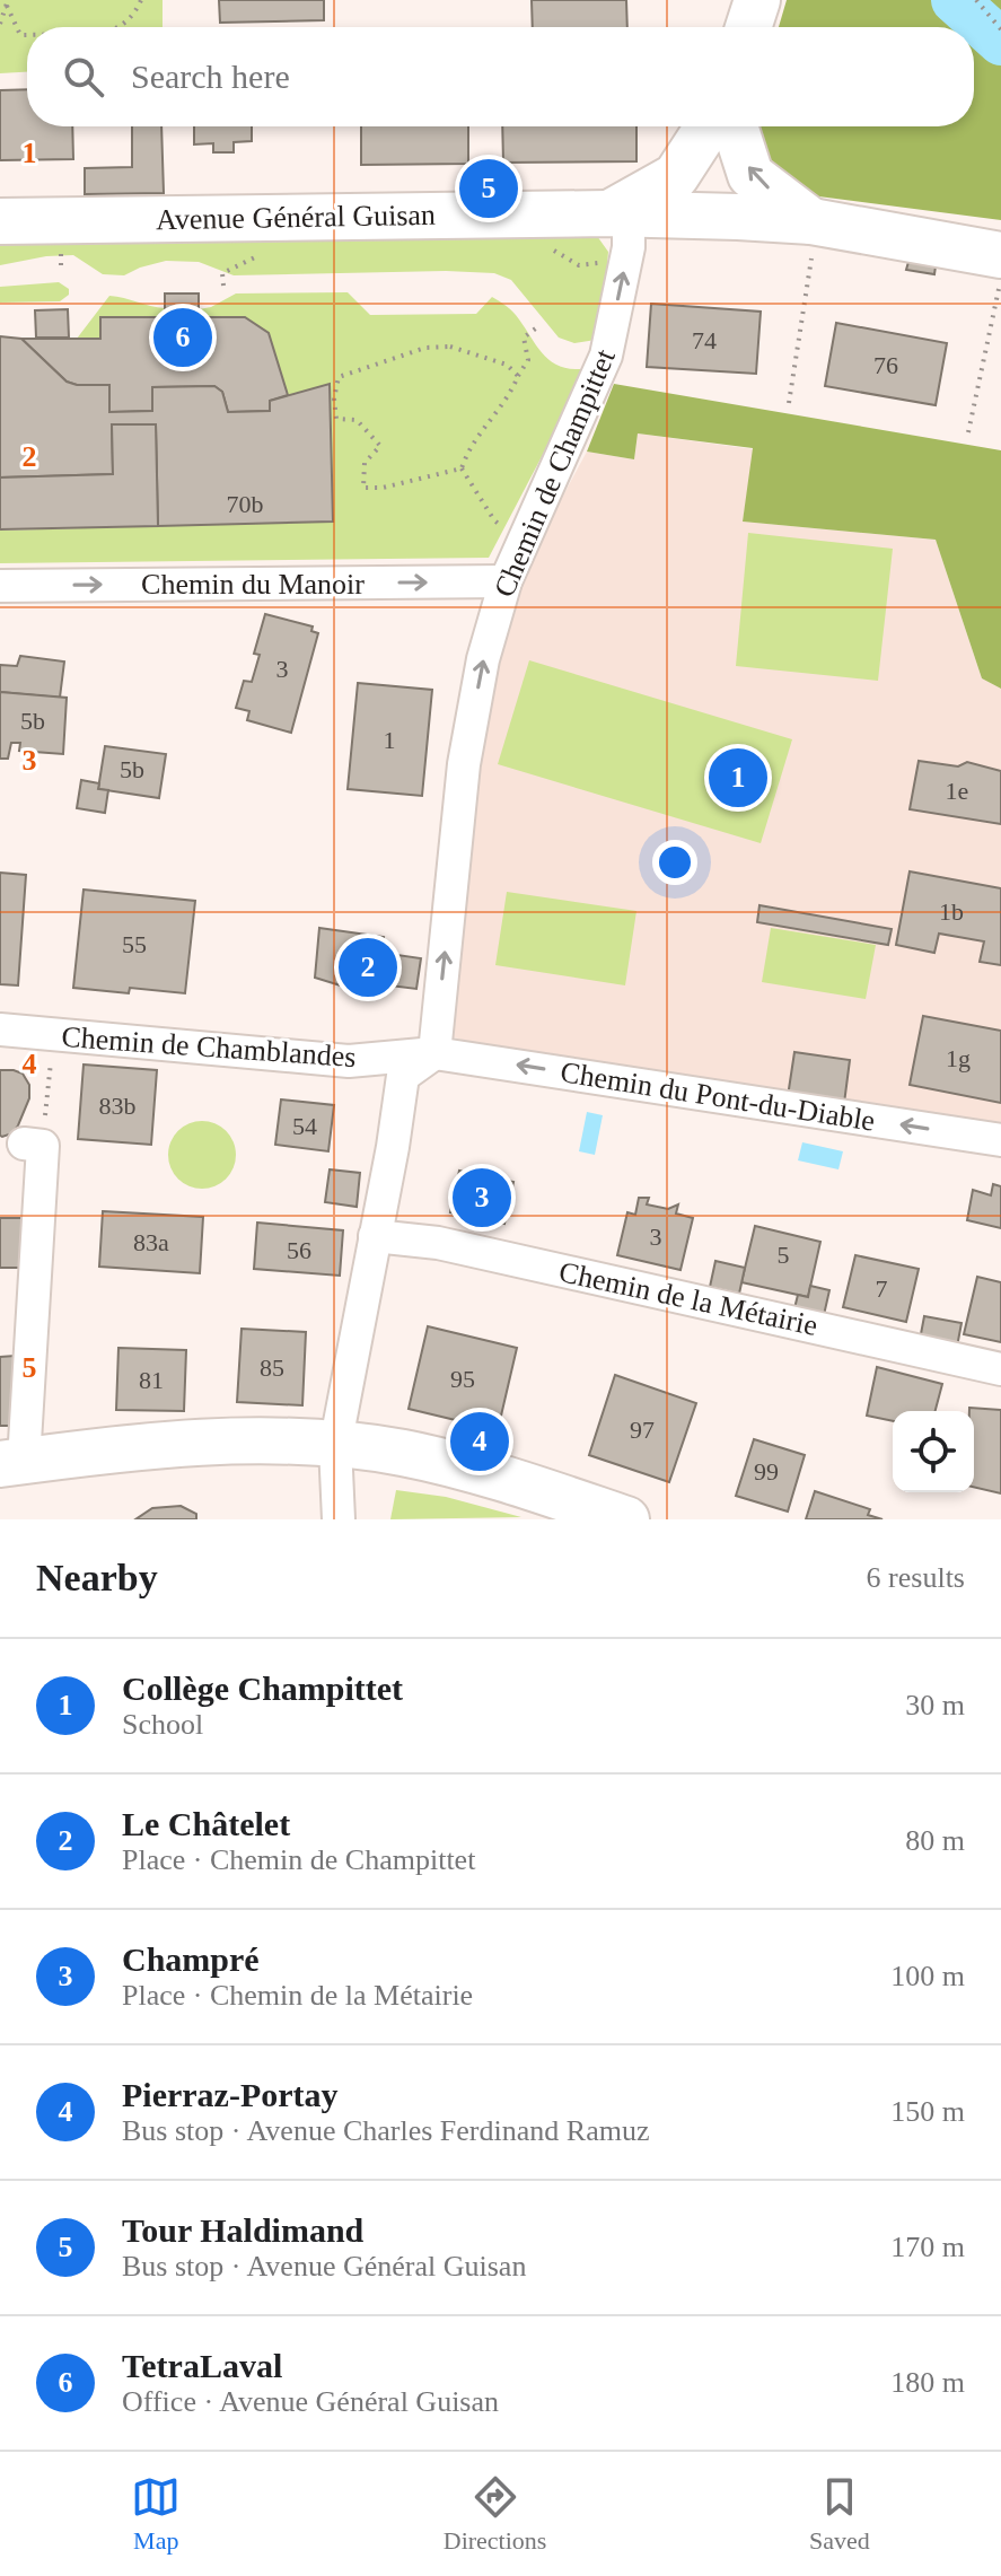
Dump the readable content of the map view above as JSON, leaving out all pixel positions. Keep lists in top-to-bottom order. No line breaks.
{"streets":{"street":["Avenue Général Guisan","Chemin de Champittet","Chemin du Manoir","Chemin de Chamblandes","Chemin du Pont-du-Diable","Chemin de la Métairie"]},"crossings":[["Avenue Général Guisan","Chemin de Champittet"],["Chemin de Champittet","Chemin du Manoir"],["Chemin de Champittet","Chemin de Chamblandes"],["Chemin de Champittet","Chemin du Pont-du-Diable"],["Chemin de Chamblandes","Chemin du Pont-du-Diable"]],"one_way":["Chemin de Champittet","Chemin du Manoir","Chemin du Pont-du-Diable"],"house_numbers":["74","76","70b","3","5b","1","5b","1e","1b","55","1g","83b","54","3","83a","56","5","7","85","95","81","97","99"],"page":{"search":"Search here","pins":["5","6","1","2","3","4"],"heading":["Nearby","6 results"],"list":[{"mark":"1","name":"Collège Champittet","note":"School","value":"30 m"},{"mark":"2","name":"Le Châtelet","note":"Place · Chemin de Champittet","value":"80 m"},{"mark":"3","name":"Champré","note":"Place · Chemin de la Métairie","value":"100 m"},{"mark":"4","name":"Pierraz-Portay","note":"Bus stop · Avenue Charles Ferdinand Ramuz","value":"150 m"},{"mark":"5","name":"Tour Haldimand","note":"Bus stop · Avenue Général Guisan","value":"170 m"},{"mark":"6","name":"TetraLaval","note":"Office · Avenue Général Guisan","value":"180 m"}],"nav":["Map","Directions","Saved"]},"grid":{"rows":["1","2","3","4","5"]}}
